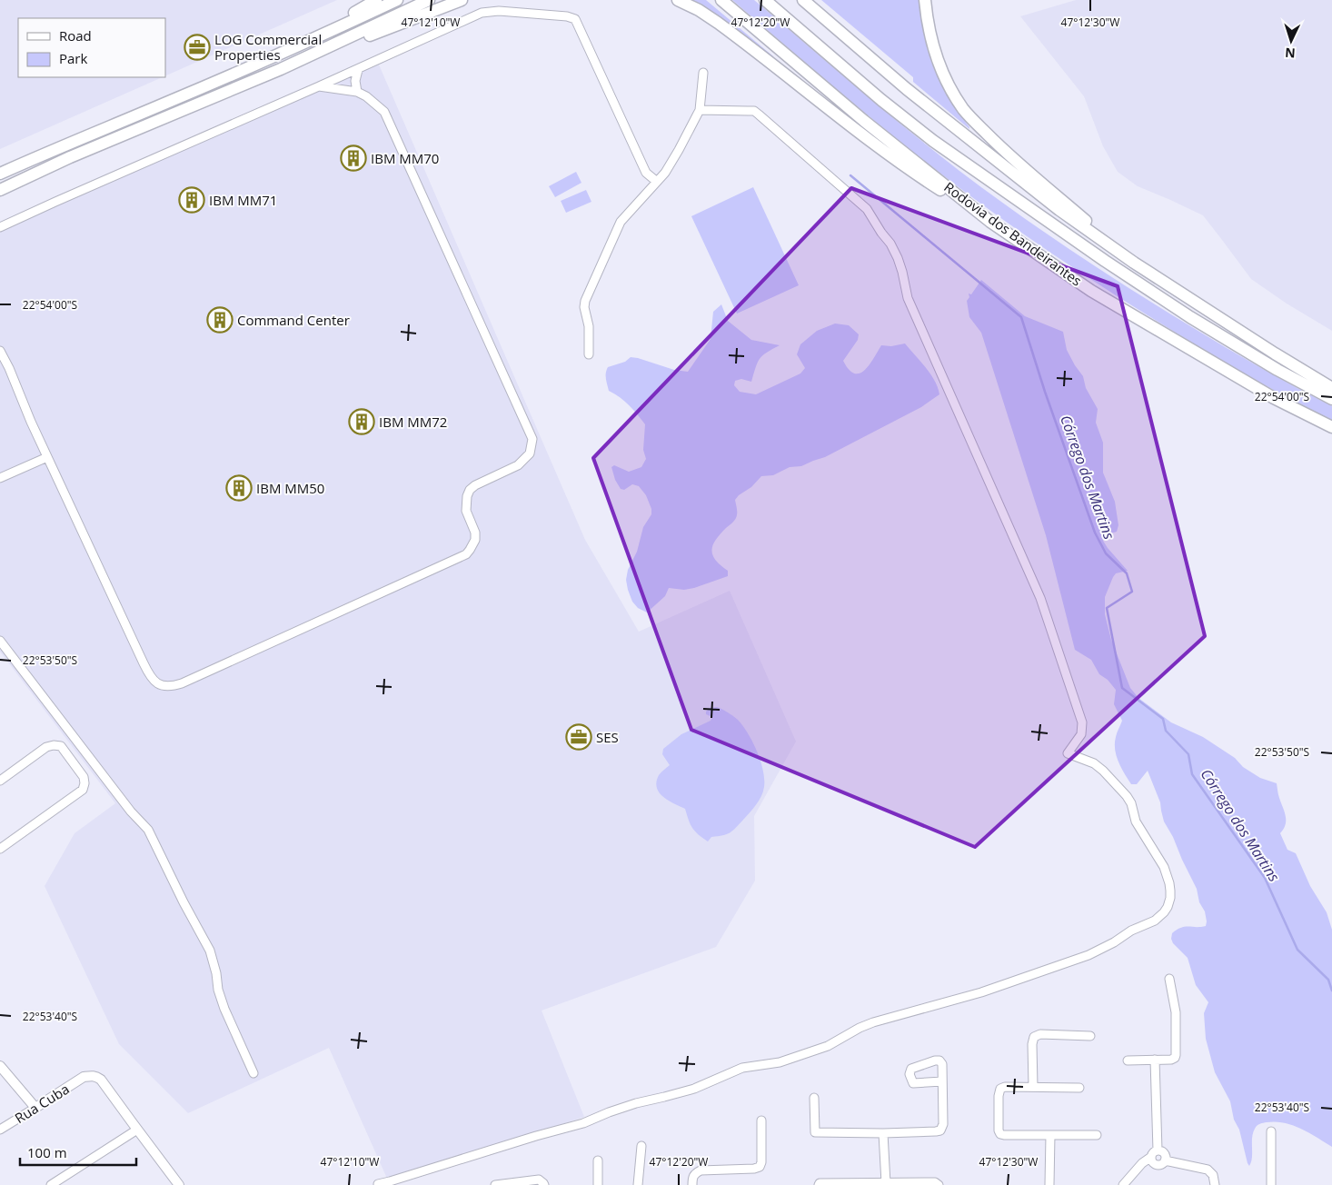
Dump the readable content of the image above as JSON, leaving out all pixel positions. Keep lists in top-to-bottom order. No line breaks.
{"streets":{"highway":["Rodovia dos Bandeirantes"],"main road":["Rua Cuba"]},"water":["Córrego dos Martins"],"places":{"office":["LOG Commercial Properties","SES"],"building":["IBM MM70","IBM MM71","Command Center","IBM MM72","IBM MM50"]},"legend":["Road","Park"],"scale_bar":"100 m","north":"bottom","coordinates":["47°12'10\"W","47°12'20\"W","47°12'30\"W","22°54'00\"S","22°53'50\"S","22°53'40\"S"]}
